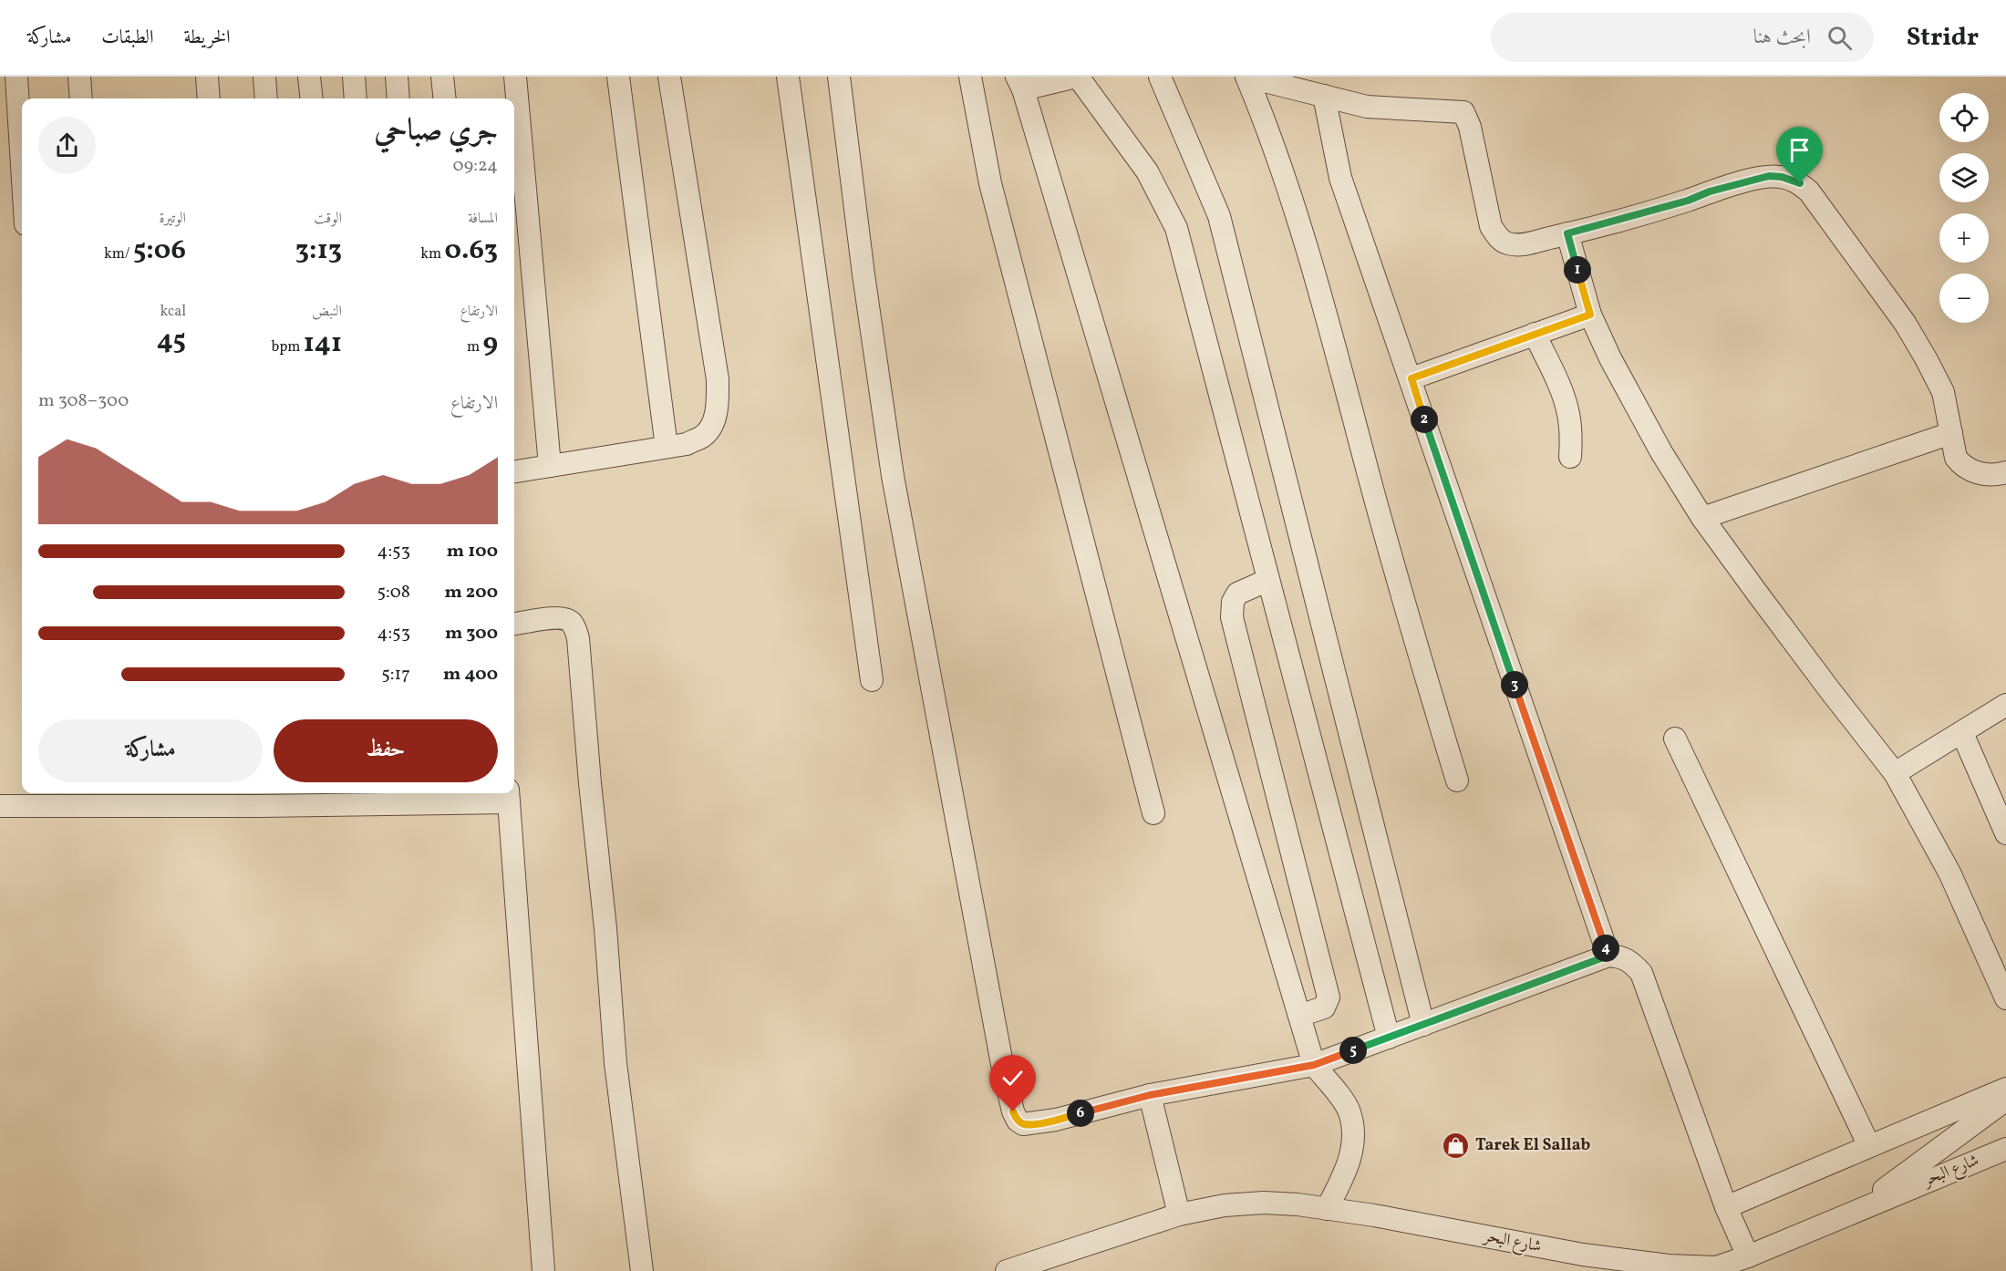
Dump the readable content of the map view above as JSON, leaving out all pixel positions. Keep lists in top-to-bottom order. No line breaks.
{"streets":{"street":["شارع البحر"]},"places":{"shop":["Tarek El Sallab"]},"page":{"header":"Stridr","search":"ابحث هنا","nav":["الخريطة","الطبقات","مشاركة"],"map_buttons":["+","−"],"heading":["جري صباحي","09:24"],"stats":[["المسافة","0.63 km"],["الوقت","3:13"],["الوتيرة","5:06 /km"],["الارتفاع","9 m"],["النبض","141 bpm"],["kcal","45"]],"pins":["1","2","3","4","5","6"],"chart":["الارتفاع","300–308 m"],"list":[{"name":"100 m","note":"4:53"},{"name":"200 m","note":"5:08"},{"name":"300 m","note":"4:53"},{"name":"400 m","note":"5:17"}],"buttons":["حفظ","مشاركة"]}}
